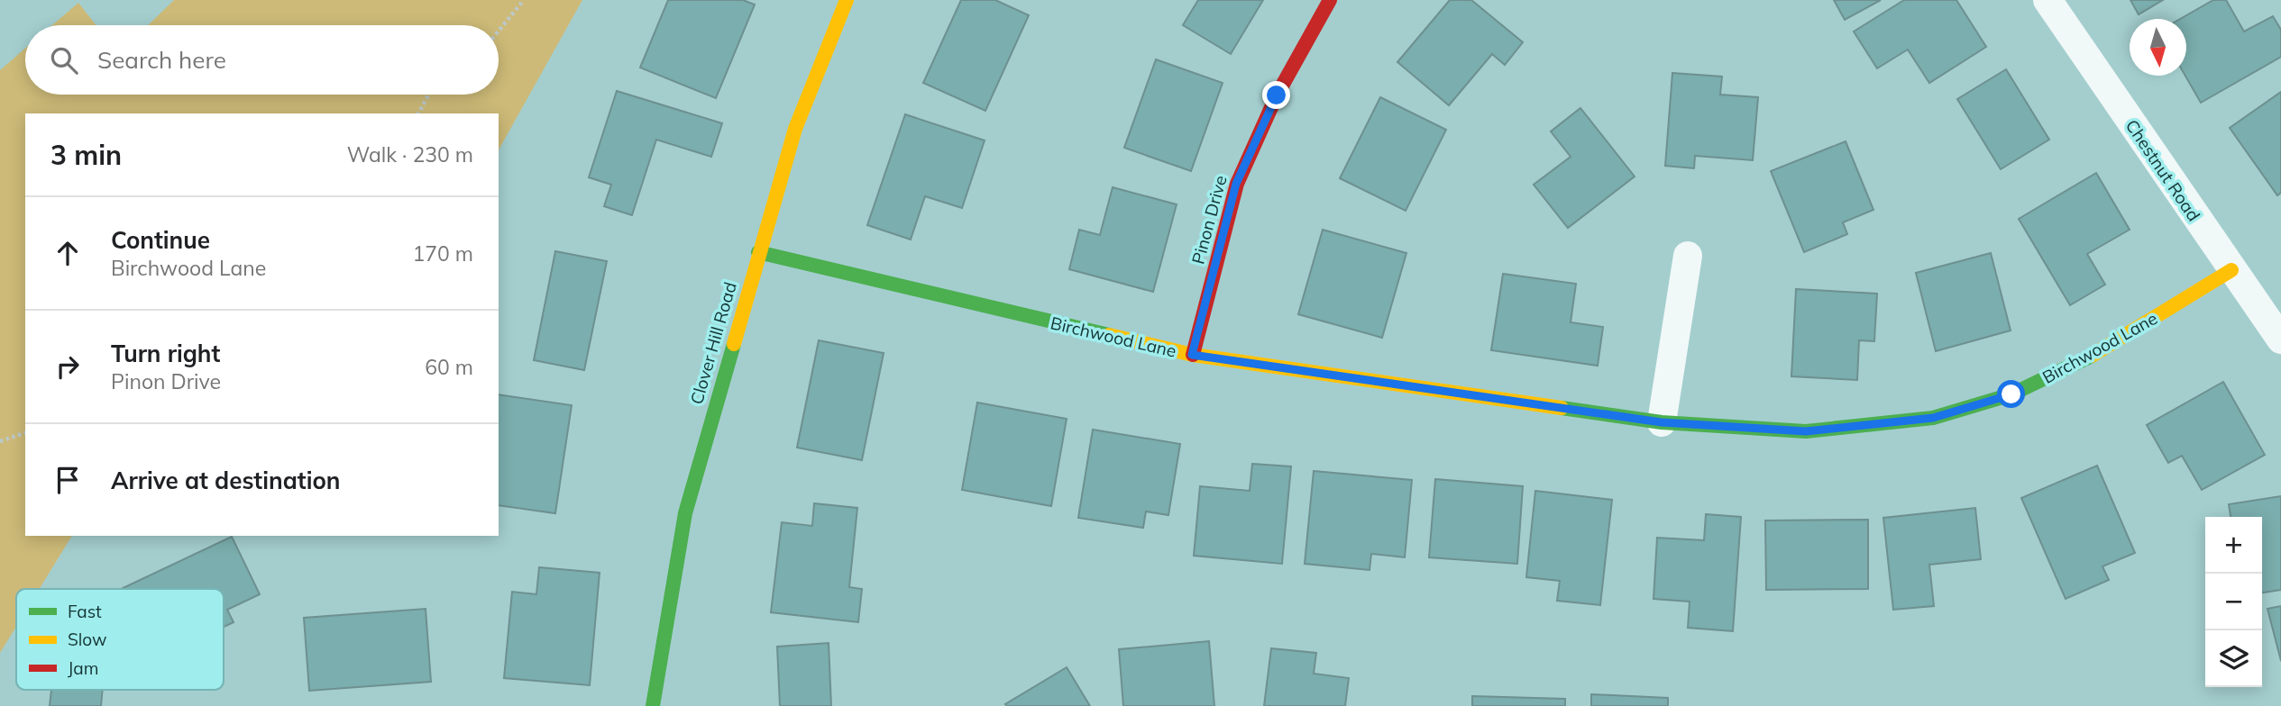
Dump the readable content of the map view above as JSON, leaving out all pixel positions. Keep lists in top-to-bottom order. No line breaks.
{"streets":{"street":["Chestnut Road","Pinon Drive","Birchwood Lane","Clover Hill Road"]},"crossings":[["Chestnut Road","Birchwood Lane"],["Pinon Drive","Birchwood Lane"],["Birchwood Lane","Clover Hill Road"]],"legend":["Fast","Slow","Jam"],"north":"bottom","page":{"search":"Search here","heading":["3 min","Walk · 230 m"],"list":[["Continue","Birchwood Lane","170 m"],["Turn right","Pinon Drive","60 m"],"Arrive at destination"],"map_buttons":["+","−"]}}
